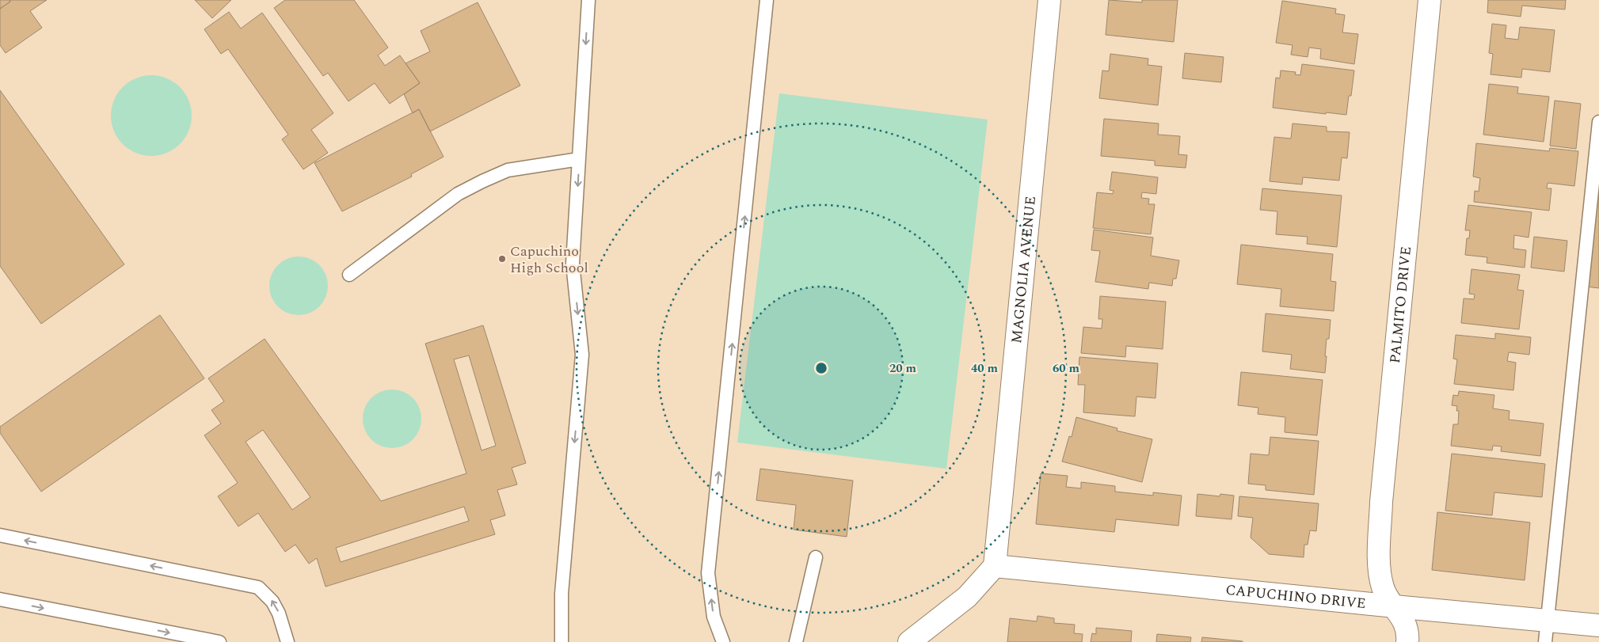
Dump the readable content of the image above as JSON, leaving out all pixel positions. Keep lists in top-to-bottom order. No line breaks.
{"streets":{"street":["MAGNOLIA AVENUE","PALMITO DRIVE","CAPUCHINO DRIVE"]},"crossings":[["MAGNOLIA AVENUE","CAPUCHINO DRIVE"],["PALMITO DRIVE","CAPUCHINO DRIVE"]],"places":["Capuchino High School"],"rings":["20 m","40 m","60 m"]}
